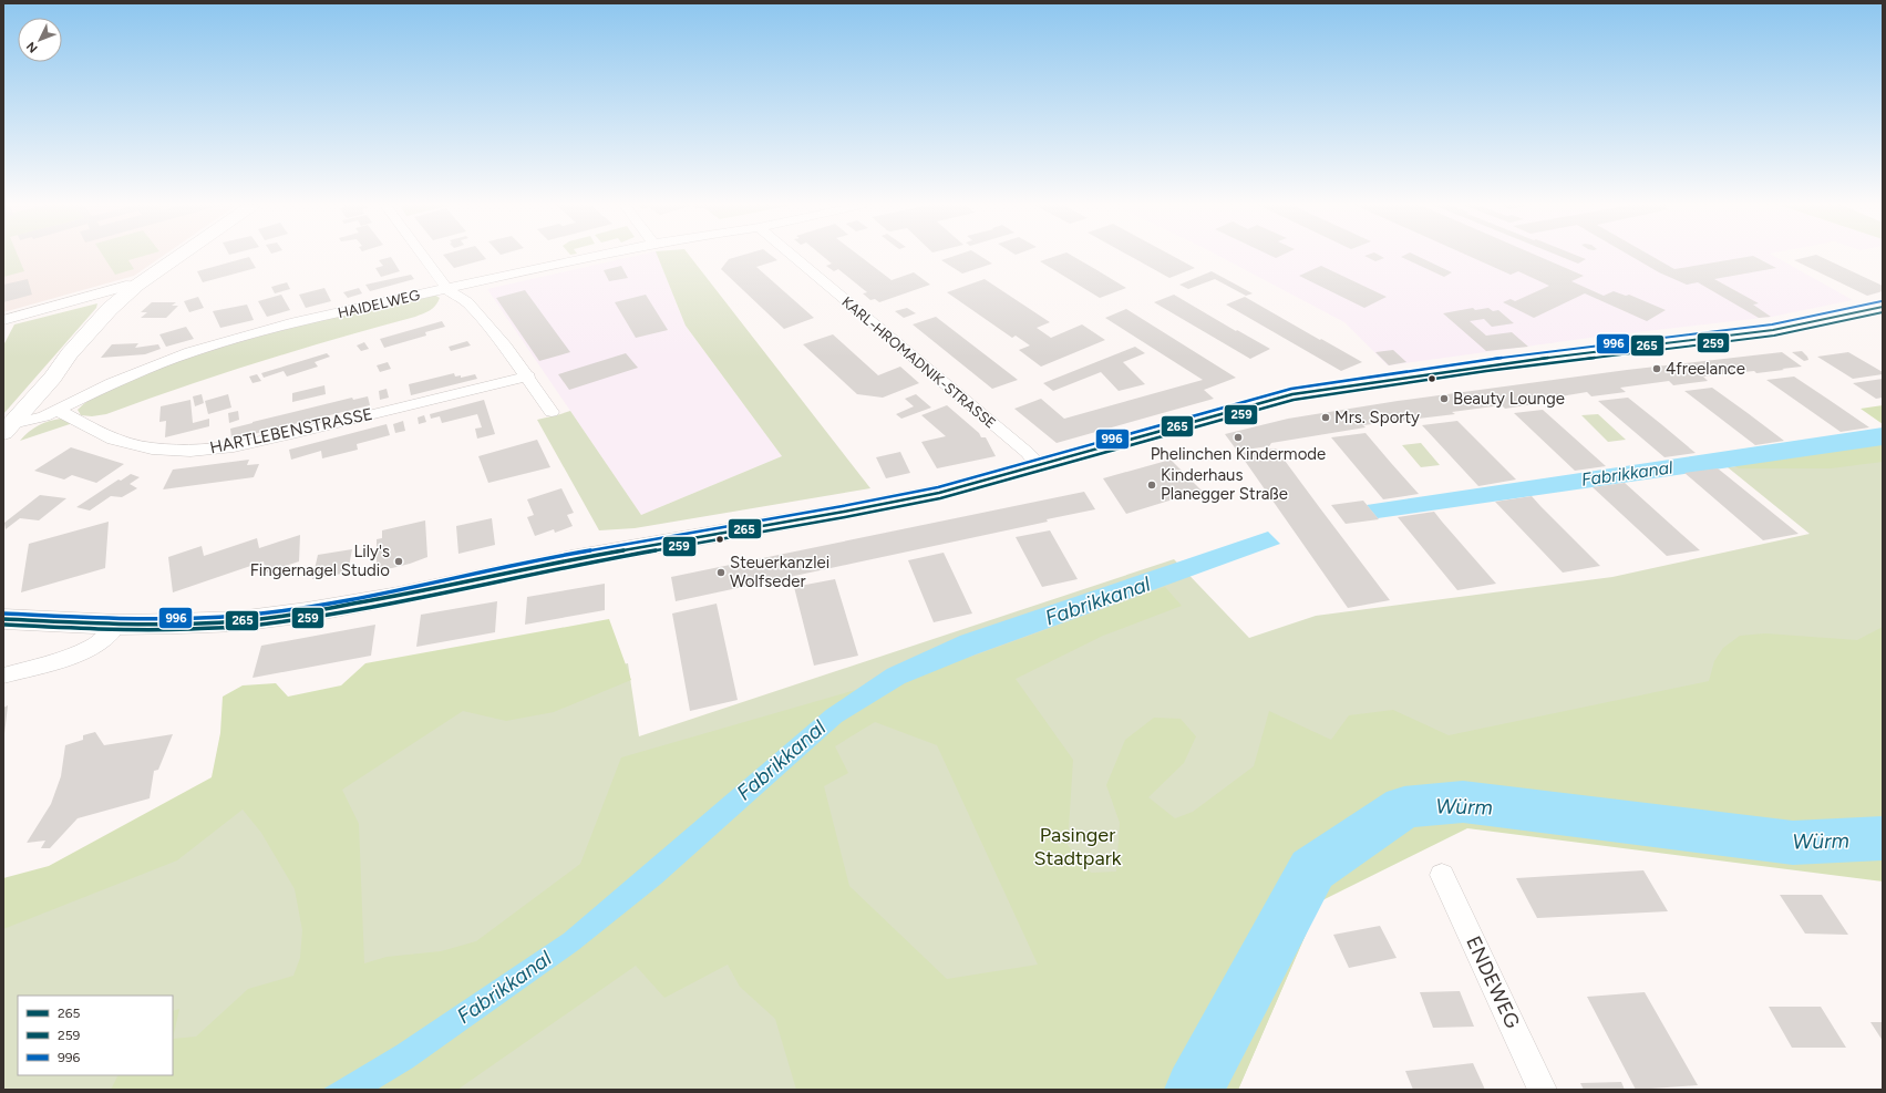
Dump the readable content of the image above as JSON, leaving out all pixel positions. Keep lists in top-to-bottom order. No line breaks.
{"streets":{"street":["HAIDELWEG","KARL-HROMADNIK-STRASSE","HARTLEBENSTRASSE","ENDEWEG"]},"crossings":[["HAIDELWEG","HARTLEBENSTRASSE"]],"water":["Fabrikkanal","Würm"],"parks":["Pasinger Stadtpark"],"places":["4freelance","Beauty Lounge","Mrs. Sporty","Phelinchen Kindermode","Kinderhaus Planegger Straße","Lily's Fingernagel Studio","Steuerkanzlei Wolfseder"],"lines":["transit line 996","transit line 265","transit line 259"],"legend":["265","259","996"],"north":"bottom left"}
